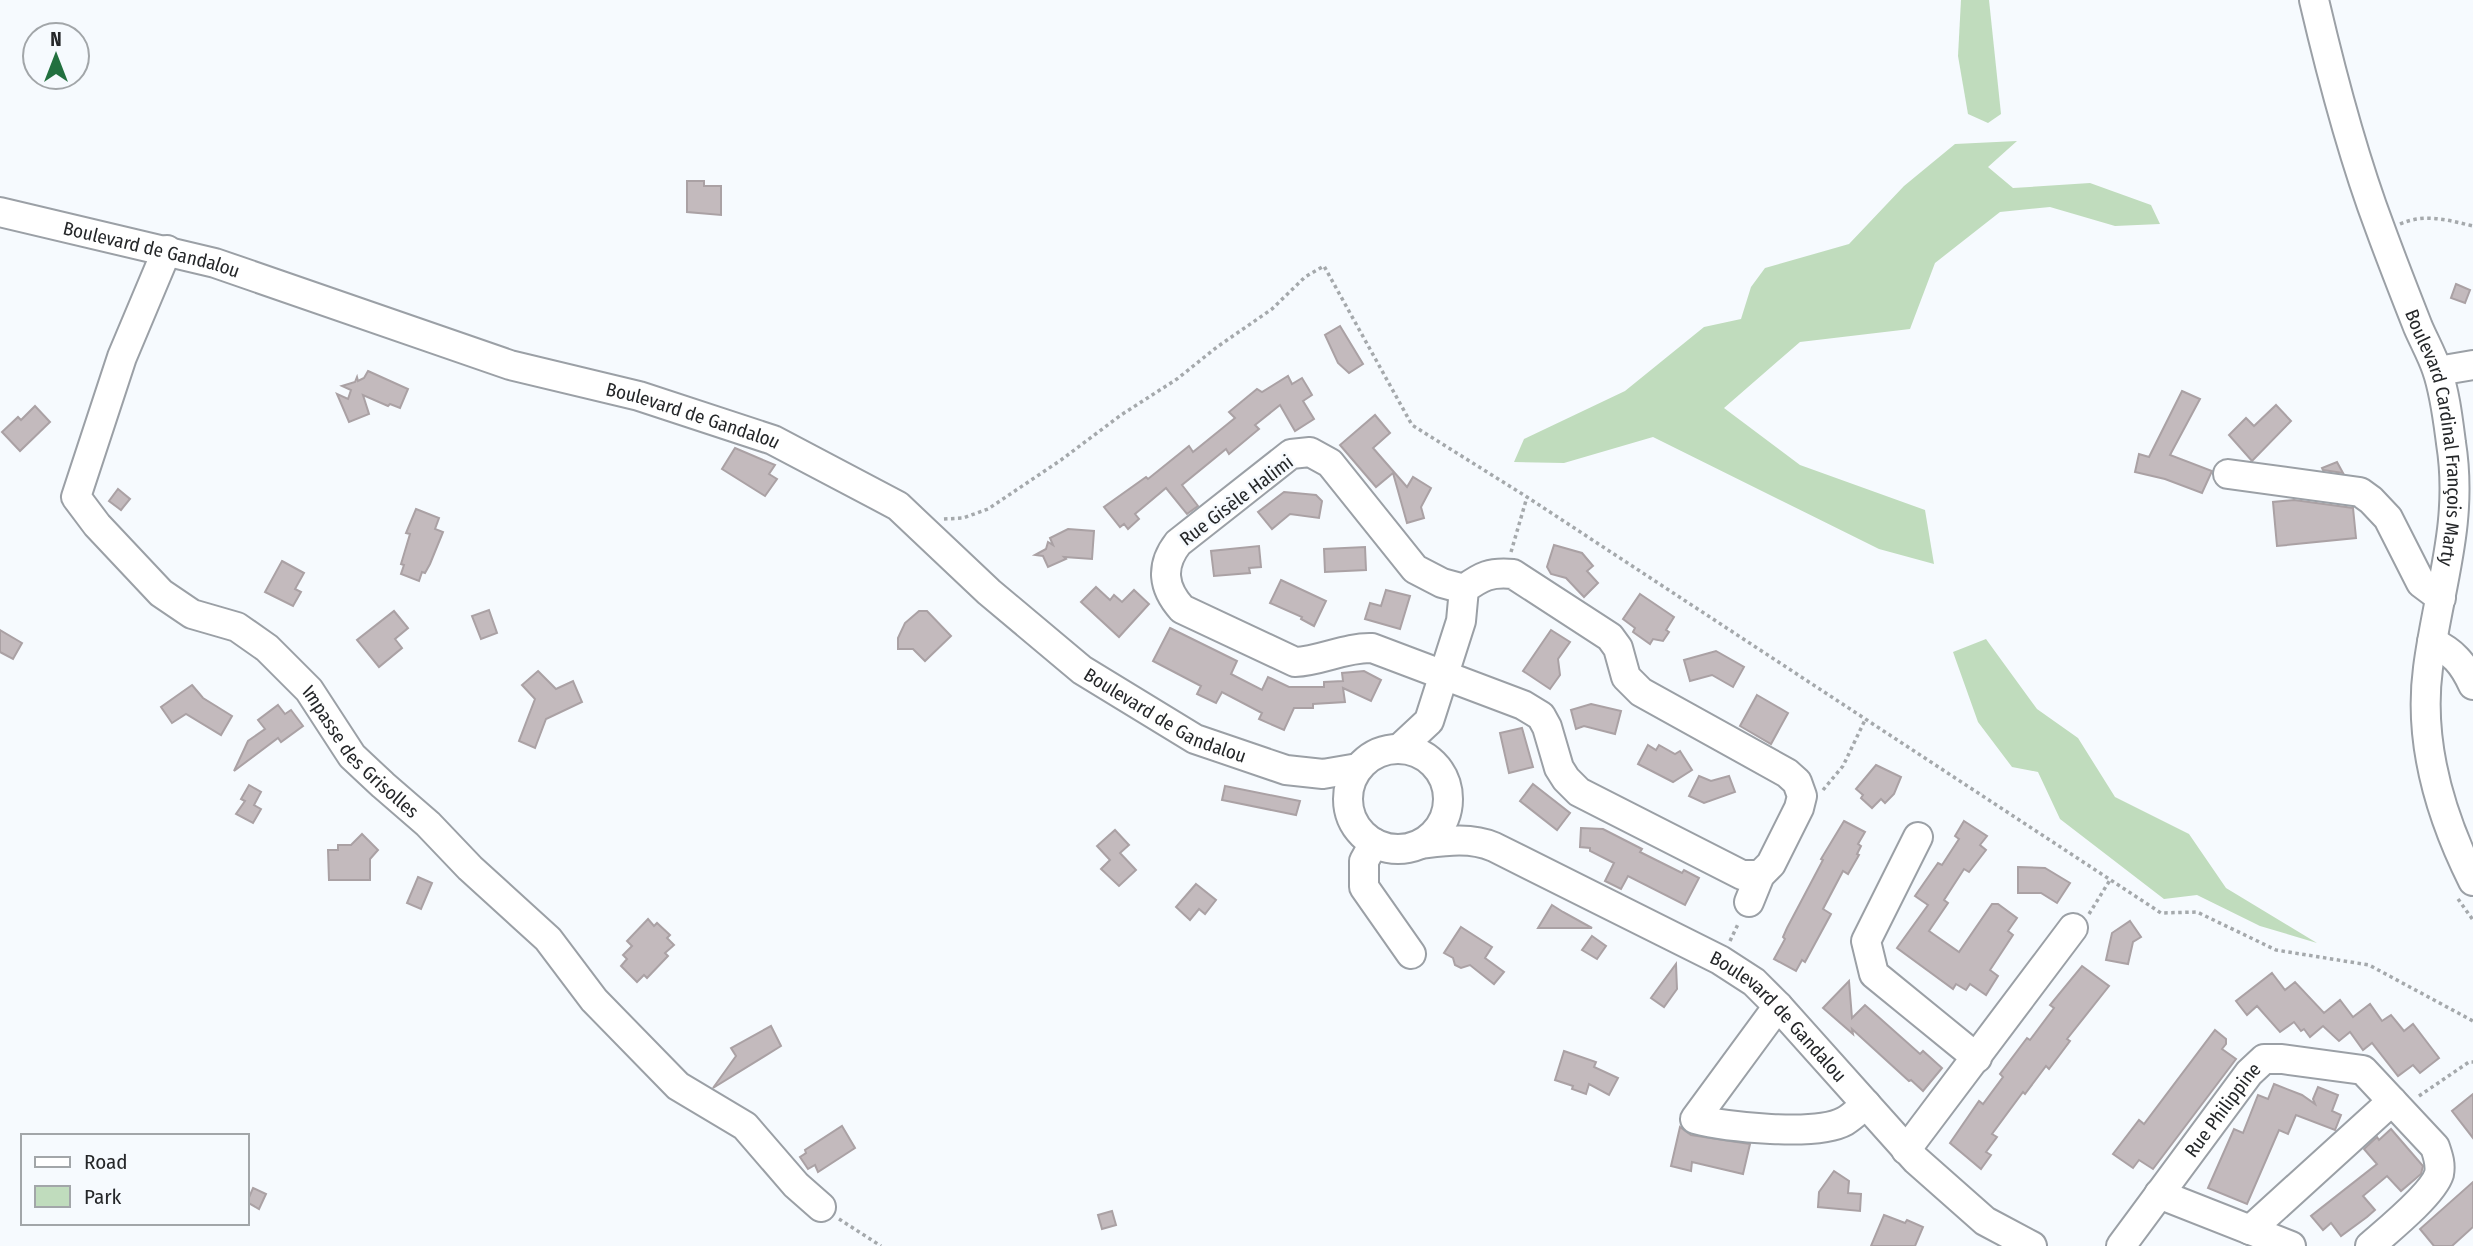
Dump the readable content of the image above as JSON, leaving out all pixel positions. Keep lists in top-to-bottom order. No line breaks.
{"streets":{"street":["Boulevard de Gandalou","Boulevard Cardinal François Marty","Rue Gisèle Halimi","Impasse des Grisolles","Rue Philippine"]},"crossings":[["Boulevard de Gandalou","Impasse des Grisolles"]],"legend":["Road","Park"],"north":"top"}
